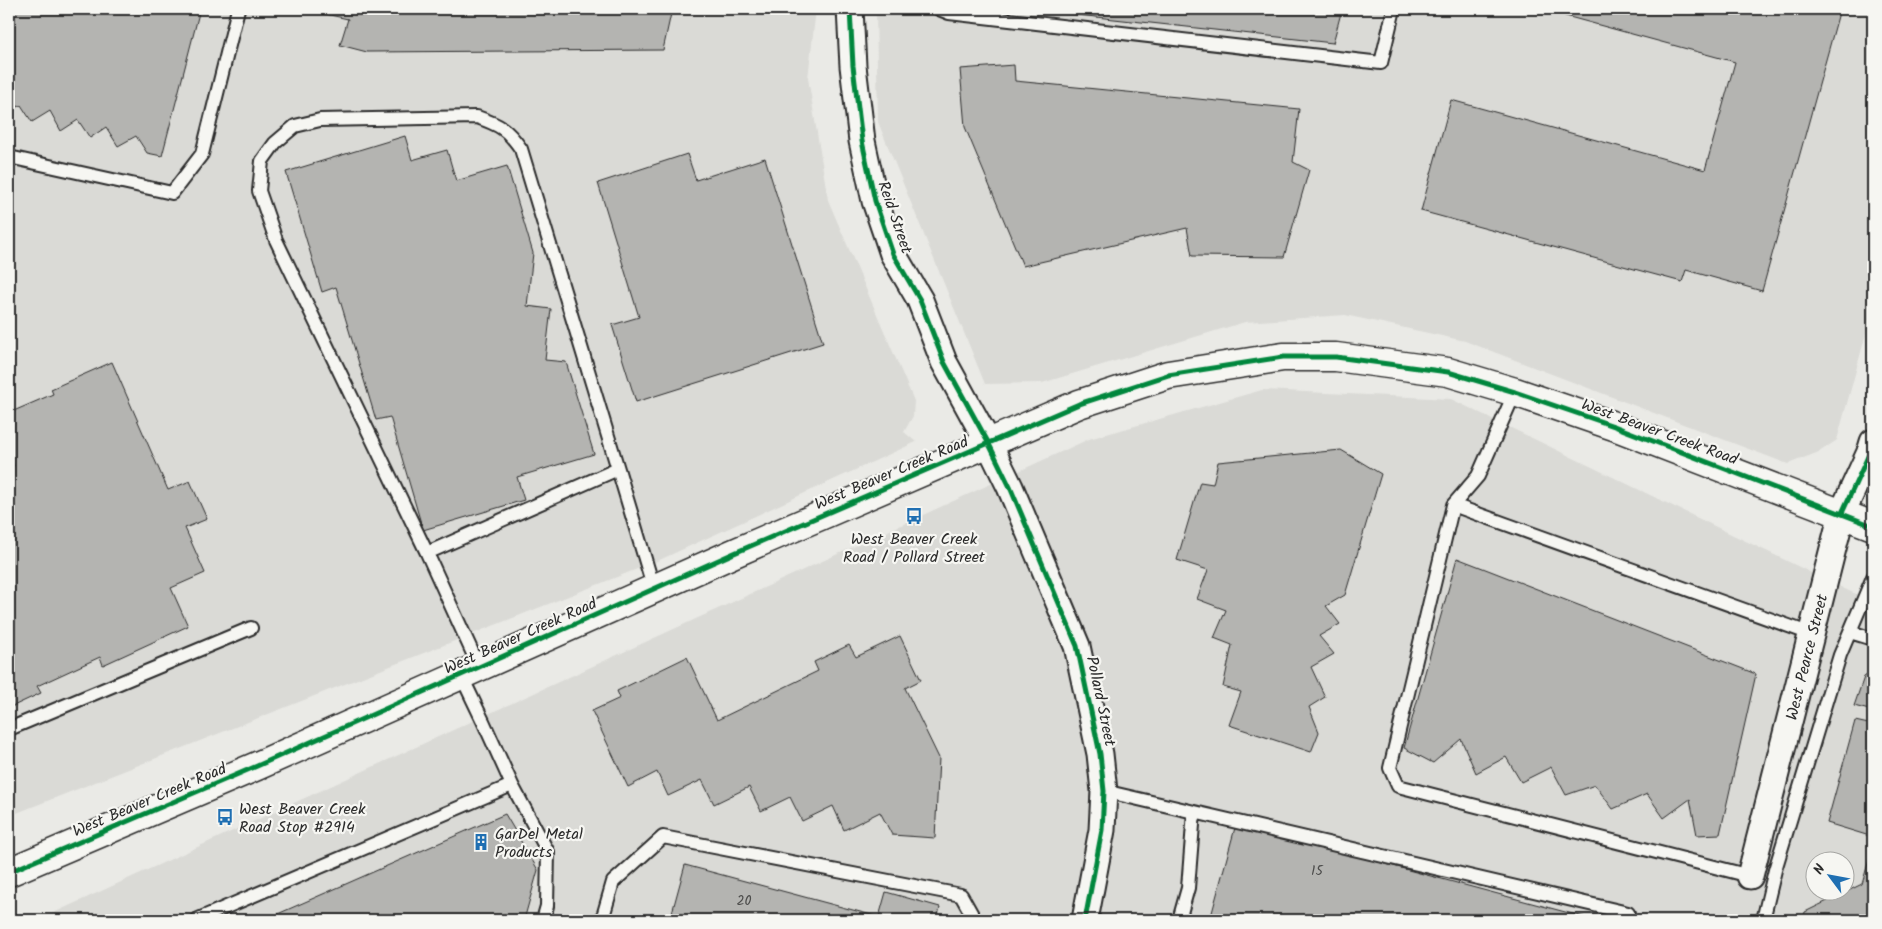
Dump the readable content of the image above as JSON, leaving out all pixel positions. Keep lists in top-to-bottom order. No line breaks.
{"streets":{"street":["Reid Street","West Beaver Creek Road","West Pearce Street","Pollard Street"]},"crossings":[["Reid Street","West Beaver Creek Road"],["Reid Street","Pollard Street"],["West Beaver Creek Road","West Pearce Street"],["West Beaver Creek Road","Pollard Street"]],"places":{"bus stop":["West Beaver Creek Road / Pollard Street","West Beaver Creek Road Stop #2914"],"building":["GarDel Metal Products"]},"house_numbers":["15","20"],"north":"top left"}
